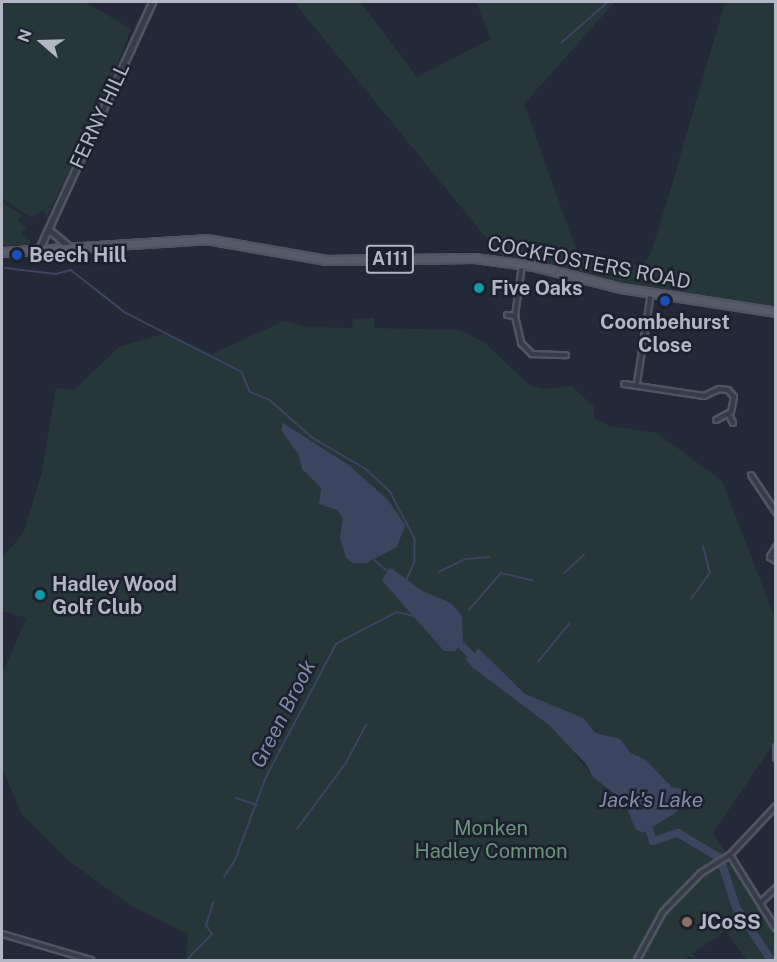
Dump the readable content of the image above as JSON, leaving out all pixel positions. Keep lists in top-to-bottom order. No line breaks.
{"streets":{"main road":["A111","COCKFOSTERS ROAD"],"street":["FERNY HILL"]},"crossings":[["FERNY HILL","COCKFOSTERS ROAD"]],"water":["Green Brook","Jack's Lake"],"parks":["Monken Hadley Common"],"places":["Beech Hill","Five Oaks","Coombehurst Close","Hadley Wood Golf Club","JCoSS"],"north":"left"}
